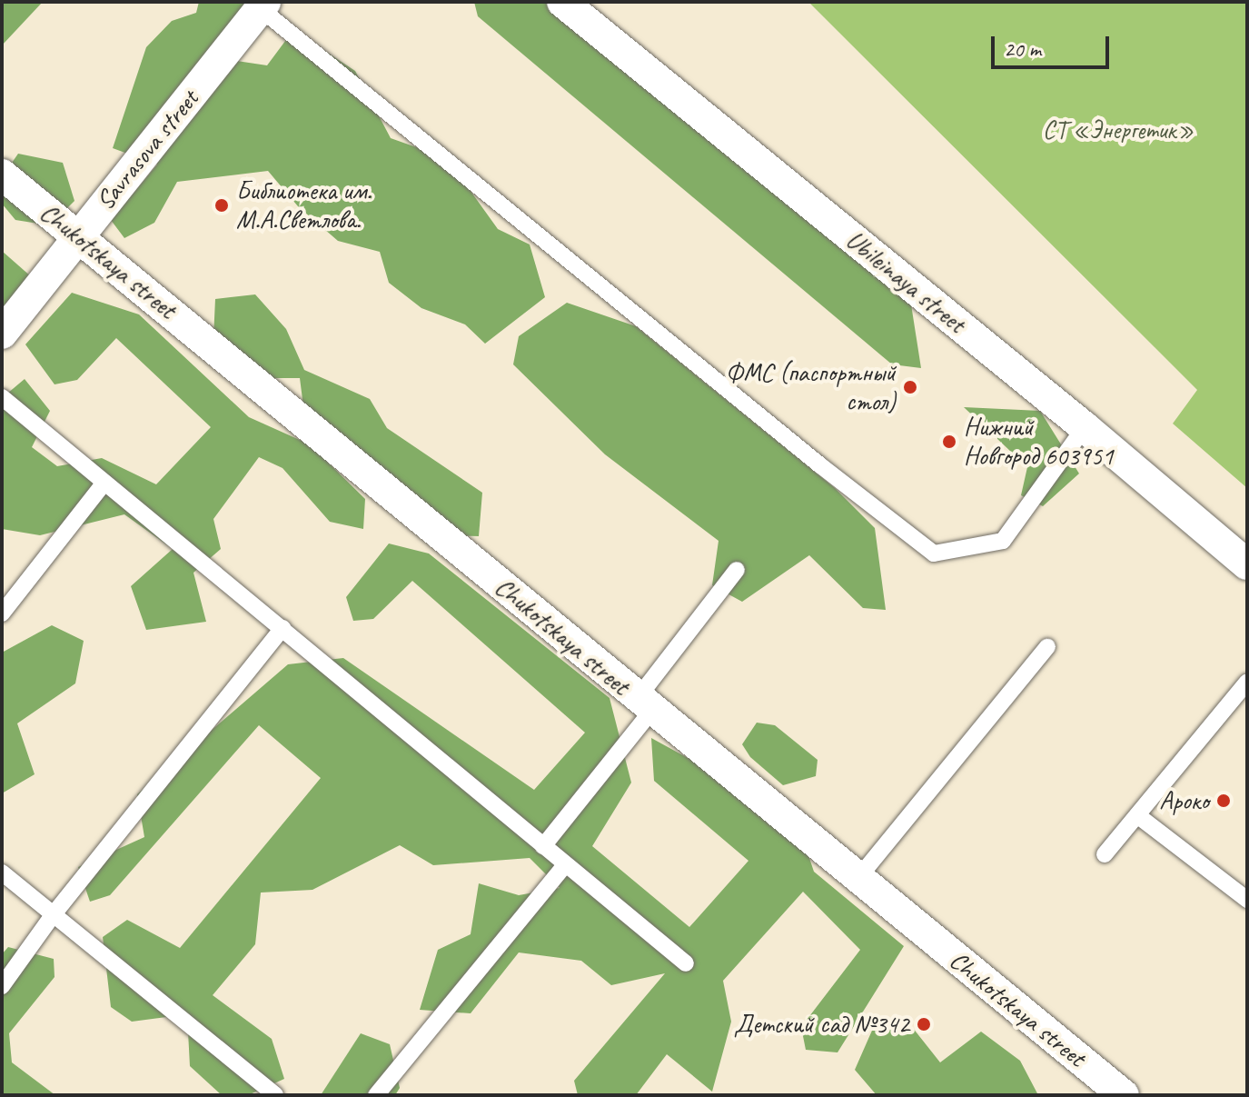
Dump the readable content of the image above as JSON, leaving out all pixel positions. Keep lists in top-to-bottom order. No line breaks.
{"streets":{"street":["Savrasova street","Chukotskaya street","Ubileinaya street"]},"crossings":[["Savrasova street","Chukotskaya street"]],"parks":["СТ «Энергетик»"],"places":["Библиотека им. М.А.Светлова.","ФМС (паспортный стол)","Нижний Новгород 603951","Ароко","Детский сад №342"],"scale_bar":"20 m"}
